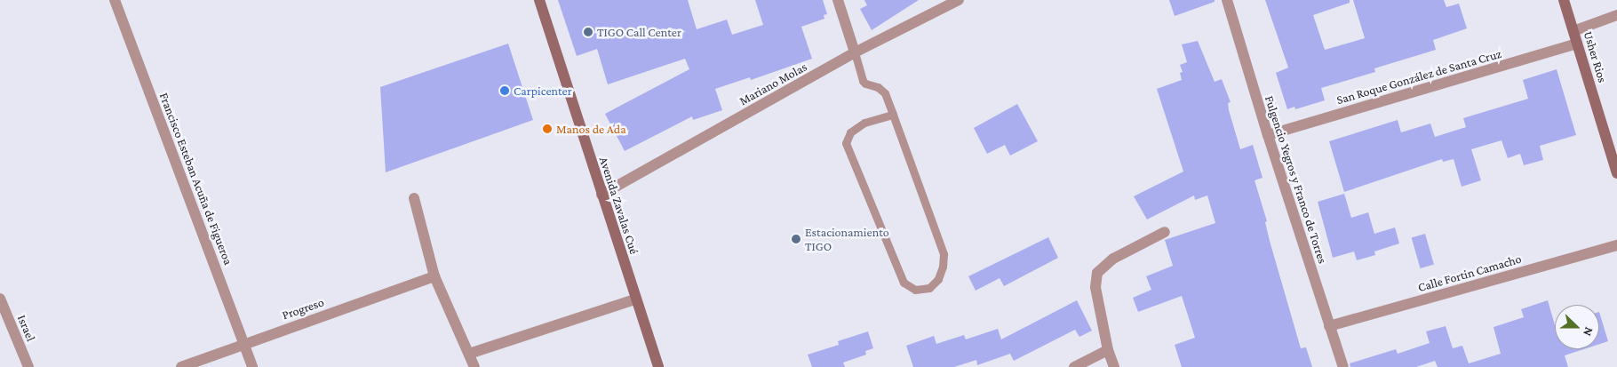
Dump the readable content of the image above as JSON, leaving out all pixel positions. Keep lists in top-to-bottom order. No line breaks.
{"streets":{"main road":["Usher Rios","Avenida Zavalas Cué"],"street":["San Roque González de Santa Cruz","Mariano Molas","Francisco Esteban Acuña de Figueroa","Fulgencio Yegros y Franco de Torres","Calle Fortin Camacho","Progreso","Israel"]},"crossings":[["Usher Rios","San Roque González de Santa Cruz"],["San Roque González de Santa Cruz","Fulgencio Yegros y Franco de Torres"],["Mariano Molas","Avenida Zavalas Cué"],["Francisco Esteban Acuña de Figueroa","Progreso"],["Fulgencio Yegros y Franco de Torres","Calle Fortin Camacho"]],"places":["TIGO Call Center","Carpicenter","Manos de Ada","Estacionamiento TIGO"],"north":"right"}
